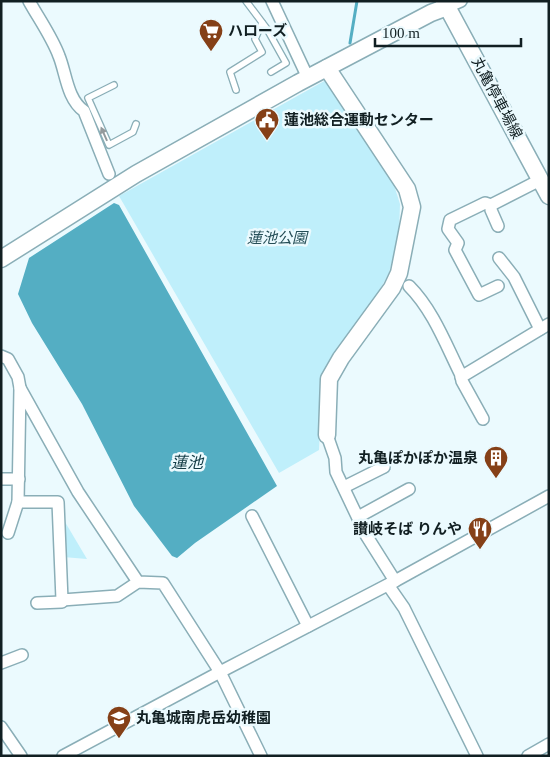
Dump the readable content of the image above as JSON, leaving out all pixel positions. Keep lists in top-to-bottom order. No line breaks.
{"streets":{"street":["丸亀停車場線"]},"water":["蓮池"],"parks":["蓮池公園"],"places":{"supermarket":["ハローズ"],"public building":["蓮池総合運動センター"],"building":["丸亀ぽかぽか温泉"],"restaurant":["讃岐そば りんや"],"school or university":["丸亀城南虎岳幼稚園"]},"scale_bar":"100 m"}
